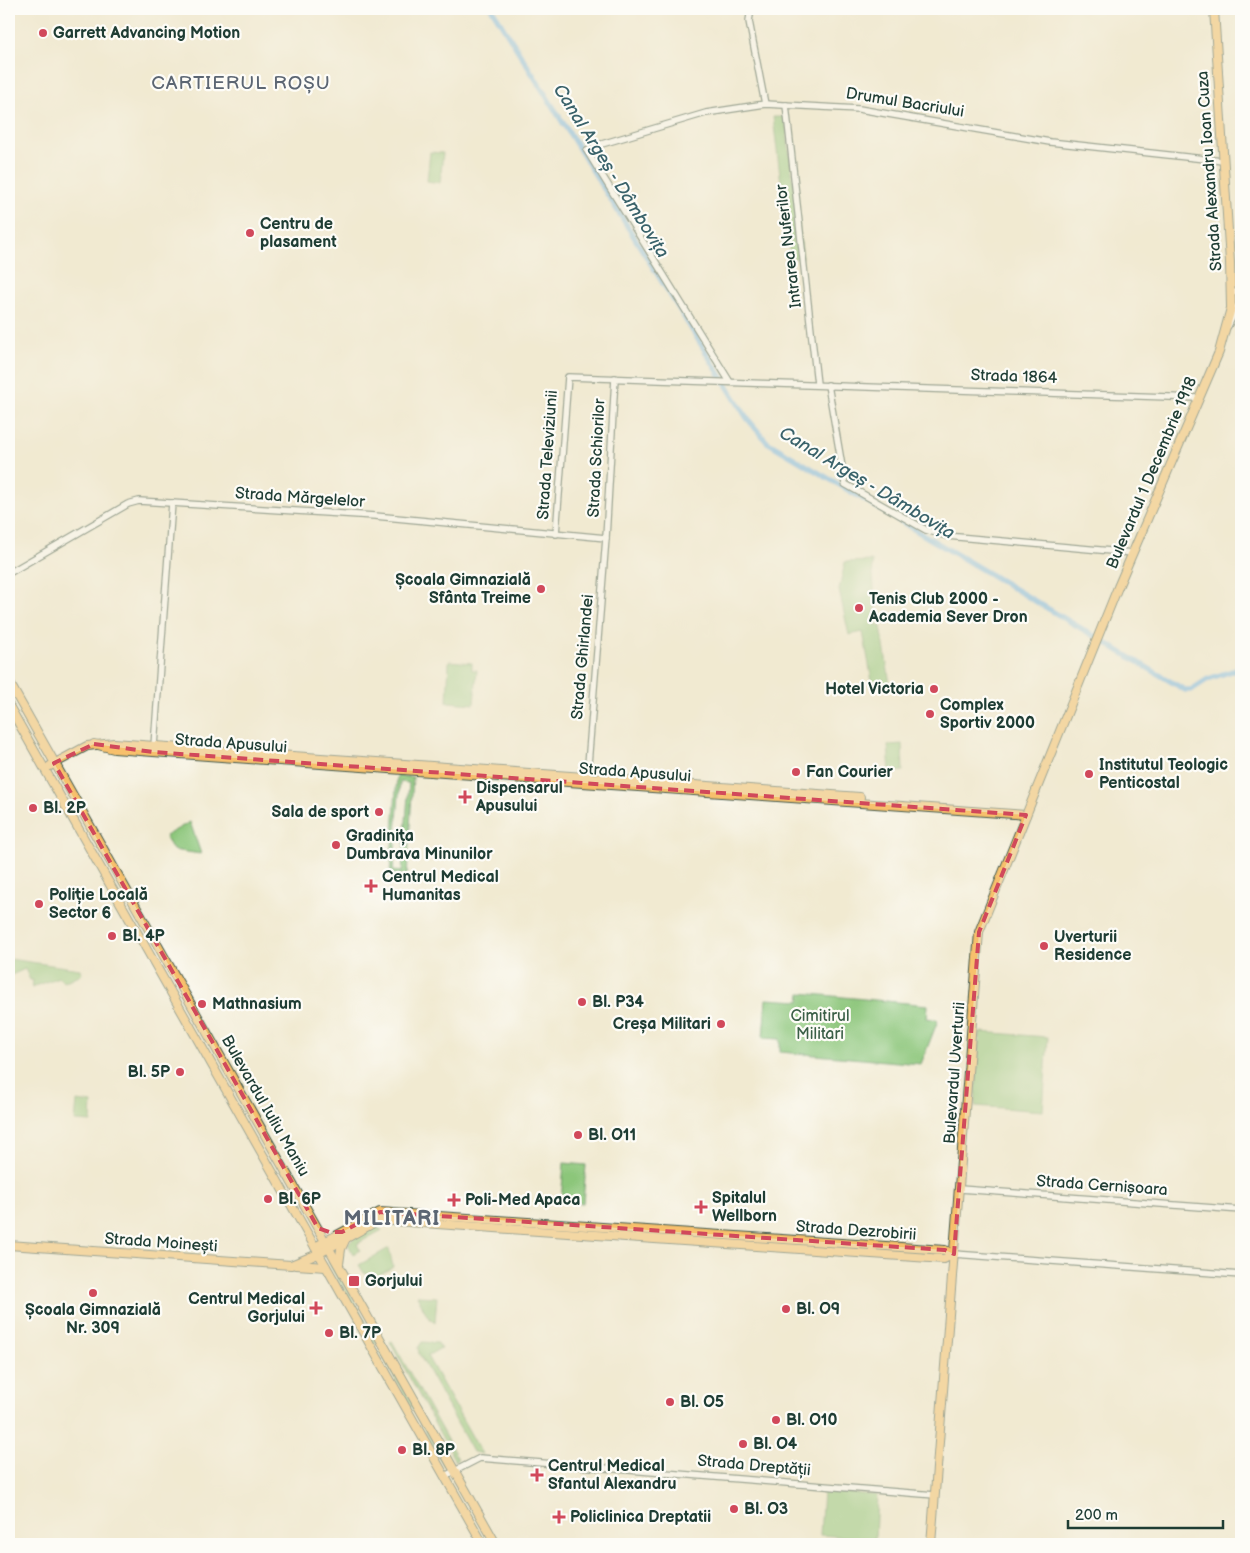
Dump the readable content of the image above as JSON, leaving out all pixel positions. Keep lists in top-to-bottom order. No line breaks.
{"streets":{"main road":["Strada Alexandru Ioan Cuza","Bulevardul 1 Decembrie 1918","Strada Apusului","Bulevardul Uverturii","Bulevardul Iuliu Maniu","Strada Dezrobirii","Strada Moinești"],"street":["Drumul Bacriului","Intrarea Nuferilor","Strada 1864","Strada Televiziunii","Strada Schiorilor","Strada Mărgelelor","Strada Ghirlandei","Strada Cernișoara","Strada Dreptății"]},"crossings":[["Drumul Bacriului","Strada Alexandru Ioan Cuza"],["Drumul Bacriului","Intrarea Nuferilor"],["Drumul Bacriului","Strada 1864"],["Strada Alexandru Ioan Cuza","Bulevardul 1 Decembrie 1918"],["Intrarea Nuferilor","Strada 1864"],["Strada 1864","Strada Televiziunii"],["Strada 1864","Strada Schiorilor"],["Strada 1864","Bulevardul 1 Decembrie 1918"],["Strada Televiziunii","Strada Mărgelelor"],["Strada Schiorilor","Strada Mărgelelor"],["Strada Schiorilor","Strada Ghirlandei"],["Bulevardul 1 Decembrie 1918","Bulevardul Uverturii"],["Strada Mărgelelor","Strada Ghirlandei"],["Strada Ghirlandei","Strada Apusului"],["Strada Apusului","Bulevardul Uverturii"],["Strada Apusului","Bulevardul Iuliu Maniu"],["Bulevardul Uverturii","Strada Cernișoara"],["Bulevardul Uverturii","Strada Dezrobirii"],["Bulevardul Uverturii","Strada Dreptății"],["Bulevardul Iuliu Maniu","Strada Dezrobirii"],["Bulevardul Iuliu Maniu","Strada Moinești"],["Bulevardul Iuliu Maniu","Strada Dreptății"],["Strada Dezrobirii","Strada Moinești"]],"districts":["CARTIERUL ROȘU","MILITARI"],"water":["Canal Argeș - Dâmbovița"],"parks":["Cimitirul Militari"],"places":{"other":["Garrett Advancing Motion","Centru de plasament","Școala Gimnazială Sfânta Treime","Tenis Club 2000 - Academia Sever Dron","Hotel Victoria","Complex Sportiv 2000","Fan Courier","Institutul Teologic Penticostal","Bl. 2P","Sala de sport","Gradinița Dumbrava Minunilor","Poliție Locală Sector 6","Bl. 4P","Uverturii Residence","Bl. P34","Mathnasium","Creșa Militari","Bl. 5P","Bl. O11","Bl. 6P","Școala Gimnazială Nr. 309","Bl. O9","Bl. 7P","Bl. O5","Bl. O10","Bl. O4","Bl. 8P","Bl. O3"],"health":["Dispensarul Apusului","Centrul Medical Humanitas","Poli-Med Apaca","Spitalul Wellborn","Centrul Medical Gorjului","Centrul Medical Sfantul Alexandru","Policlinica Dreptatii"],"transit":["Gorjului"]},"scale_bar":"200 m"}
